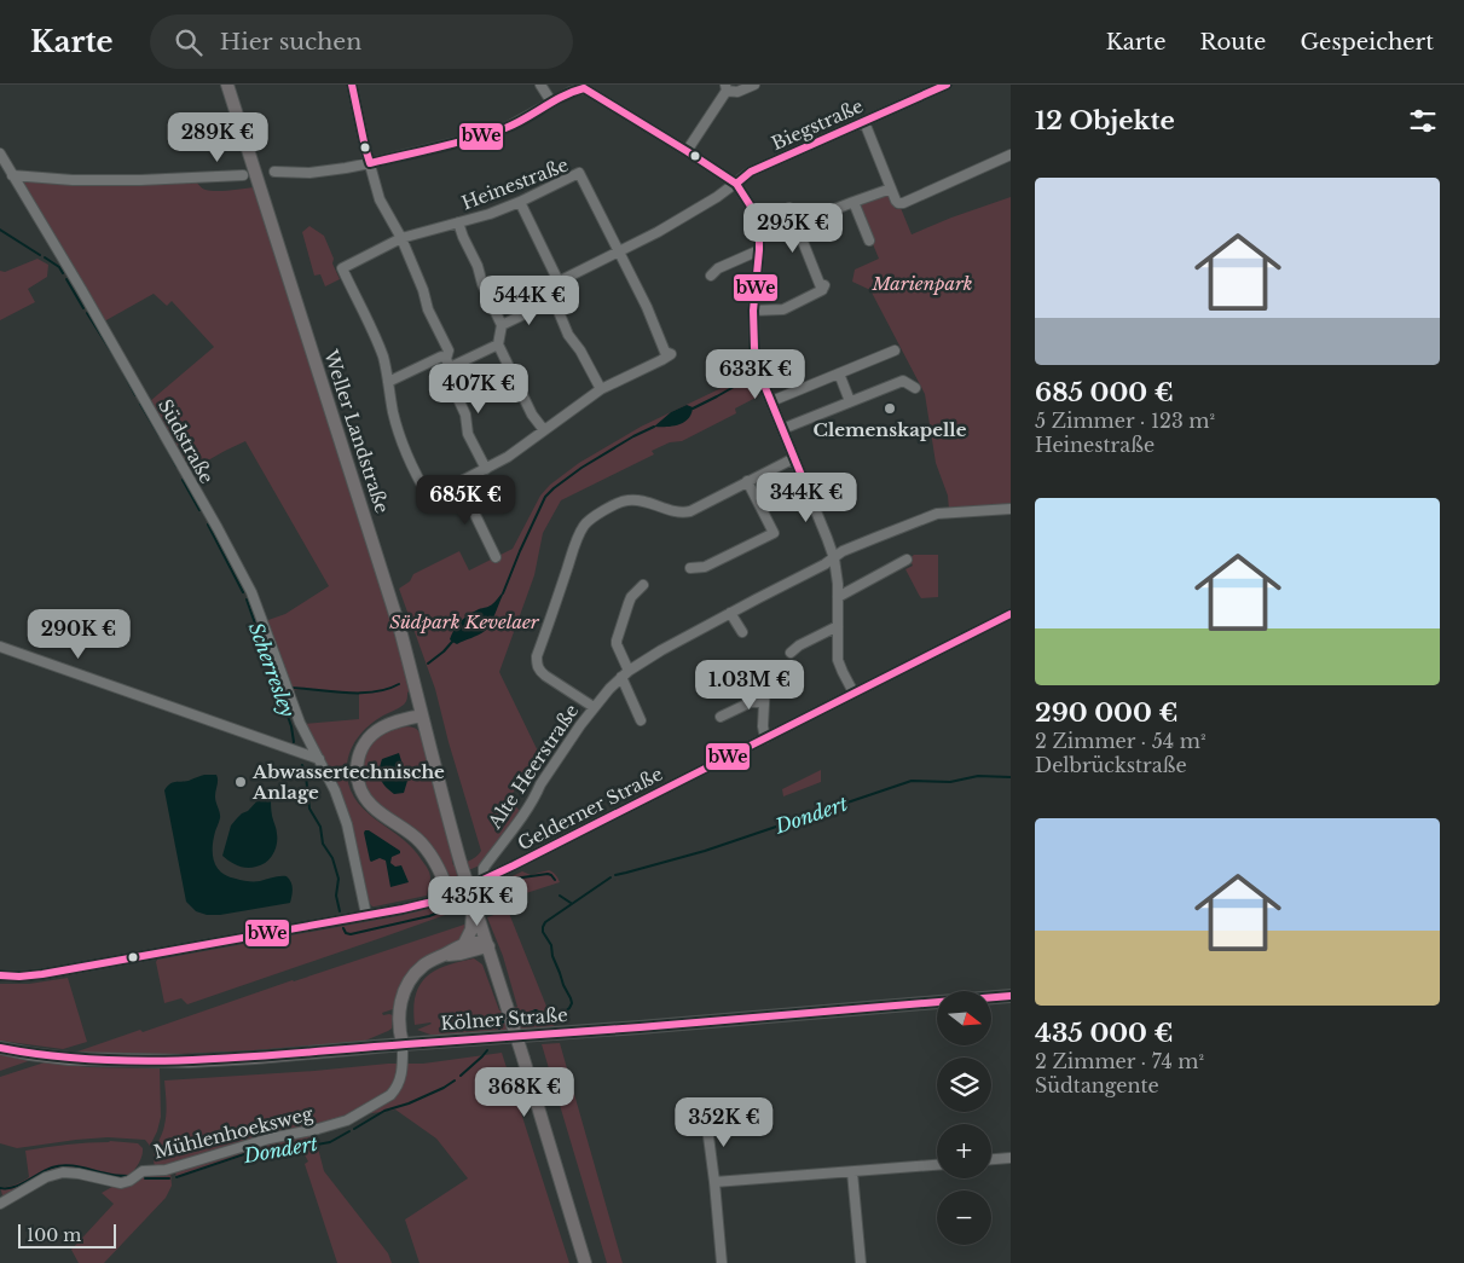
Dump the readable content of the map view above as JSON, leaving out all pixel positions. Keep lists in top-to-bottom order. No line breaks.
{"streets":{"main road":["Weller Landstraße","Kölner Straße"],"street":["Biegstraße","Heinestraße","Südstraße","Alte Heerstraße","Gelderner Straße","Mühlenhoeksweg"]},"crossings":[["Biegstraße","Heinestraße"],["Südstraße","Gelderner Straße"],["Alte Heerstraße","Gelderner Straße"],["Kölner Straße","Mühlenhoeksweg"]],"water":["Scherresley","Dondert"],"parks":["Marienpark","Südpark Kevelaer"],"places":["Clemenskapelle","Abwassertechnische Anlage"],"lines":["transit line bWe"],"scale_bar":"100 m","north":"right","page":{"header":"Karte","search":"Hier suchen","nav":["Karte","Route","Gespeichert"],"heading":"12 Objekte","price":["289K €","295K €","544K €","633K €","407K €","344K €","685K €","290K €","1.03M €","435K €","368K €","352K €"],"list":[{"name":"685 000 €","note":"5 Zimmer · 123 m² · Heinestraße"},{"name":"290 000 €","note":"2 Zimmer · 54 m² · Delbrückstraße"},{"name":"435 000 €","note":"2 Zimmer · 74 m² · Südtangente"}],"map_buttons":["+","−"],"scale":"100 m"}}
